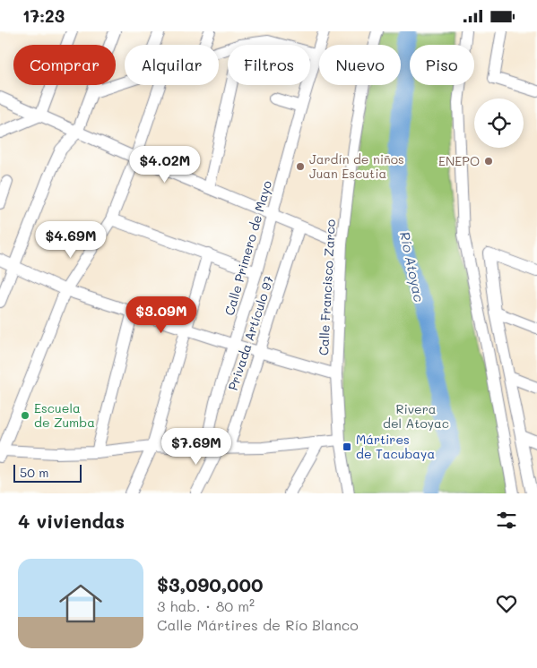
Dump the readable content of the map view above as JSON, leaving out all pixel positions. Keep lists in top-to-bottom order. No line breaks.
{"streets":{"street":["Calle Primero de Mayo","Calle Francisco Zarco","Privada Artículo 97"]},"water":["Río Atoyac"],"parks":["Rivera del Atoyac"],"places":{"other":["ENEPO","Jardín de niños Juan Escutia","Escuela de Zumba"],"transit":["Mártires de Tacubaya"]},"scale_bar":"50 m","page":{"status":"17:23","chip":["Comprar","Alquilar","Filtros","Nuevo","Piso"],"price":["$4.02M","$4.69M","$3.09M","$7.69M"],"scale":"50 m","heading":"4 viviendas","list":[{"name":"$3,090,000","note":"3 hab. · 80 m² · Calle Mártires de Río Blanco"}]}}
